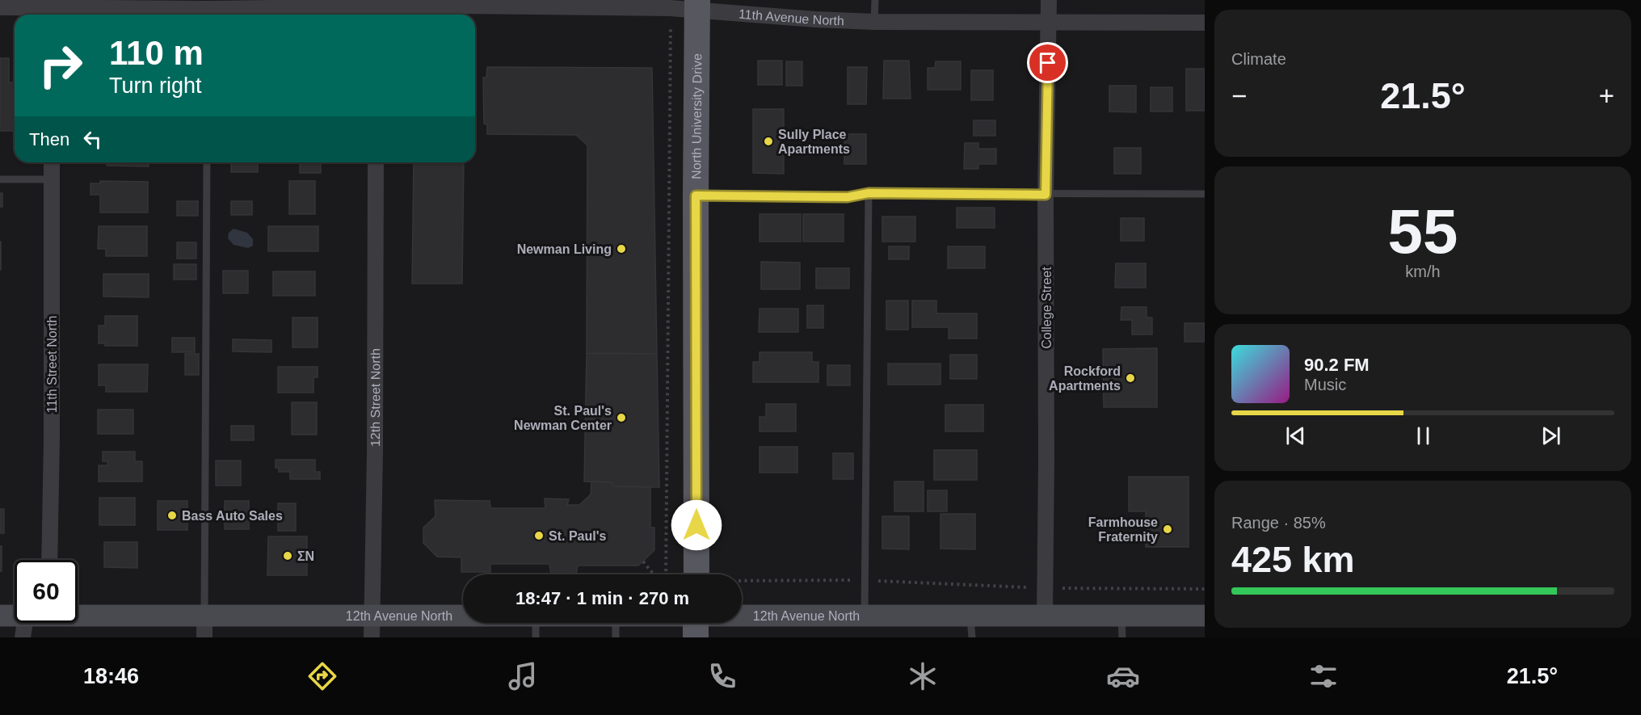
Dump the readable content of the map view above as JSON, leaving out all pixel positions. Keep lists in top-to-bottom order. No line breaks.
{"streets":{"main road":["North University Drive","12th Avenue North"],"street":["11th Avenue North","College Street","11th Street North","12th Street North"]},"crossings":[["11th Avenue North","North University Drive"],["11th Avenue North","College Street"],["College Street","12th Avenue North"],["12th Street North","12th Avenue North"]],"places":["Sully Place Apartments","Newman Living","Rockford Apartments","St. Paul's Newman Center","Bass Auto Sales","Farmhouse Fraternity","St. Paul's","ΣΝ"],"page":{"tile":["Climate",["55","km/h"],["Range · 85%","425 km"]],"turn":["110 m","Turn right"],"heat":["−","21.5°","+"],"then":"Then","song":["90.2 FM","Music"],"limit":"60","trip":"18:47 · 1 min · 270 m","tabs":["18:46","21.5°"]}}
